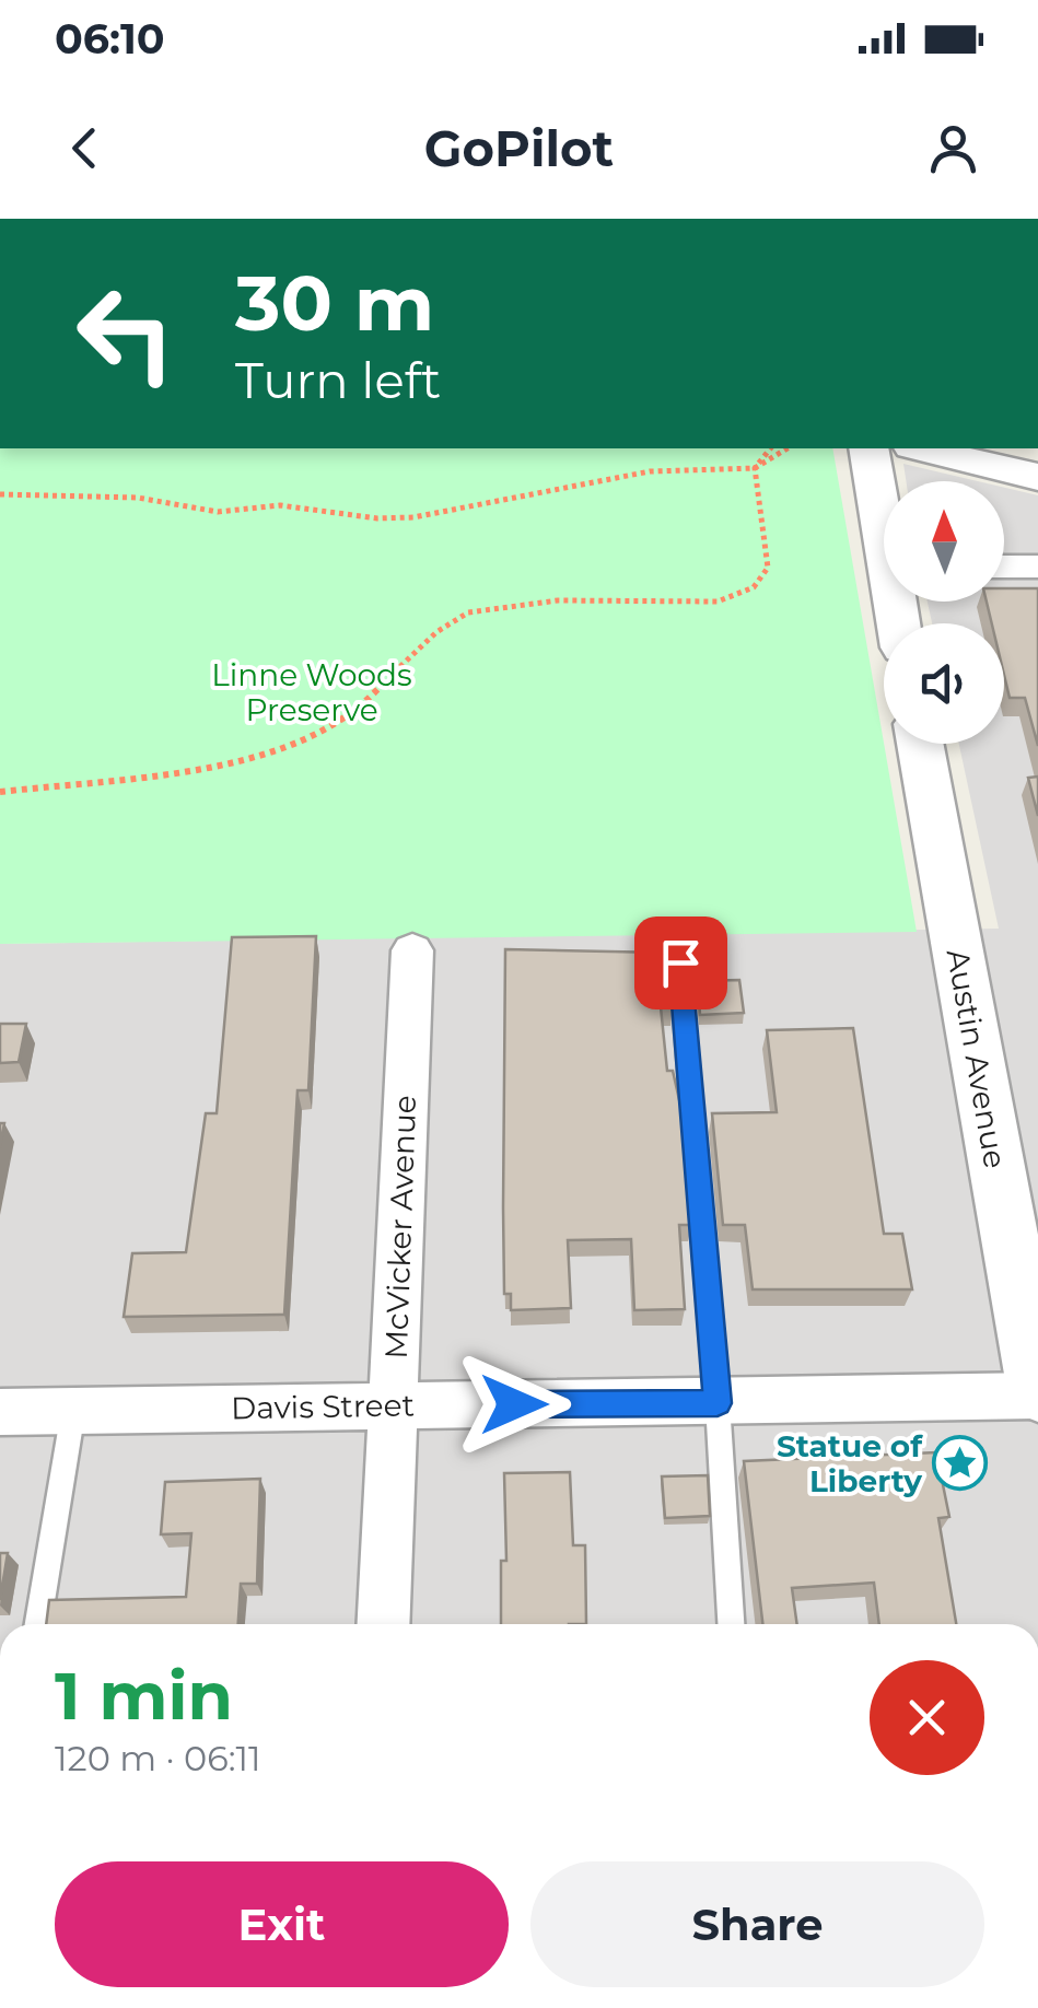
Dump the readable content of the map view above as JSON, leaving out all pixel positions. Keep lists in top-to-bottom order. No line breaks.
{"streets":{"street":["Austin Avenue","McVicker Avenue","Davis Street"]},"crossings":[["Austin Avenue","Davis Street"],["McVicker Avenue","Davis Street"]],"parks":["Linne Woods Preserve"],"places":{"place":["Statue of Liberty"]},"north":"top","page":{"status":"06:10","header":"GoPilot","turn":["30 m","Turn left"],"heading":["1 min","120 m · 06:11"],"buttons":["Exit","Share"]}}
